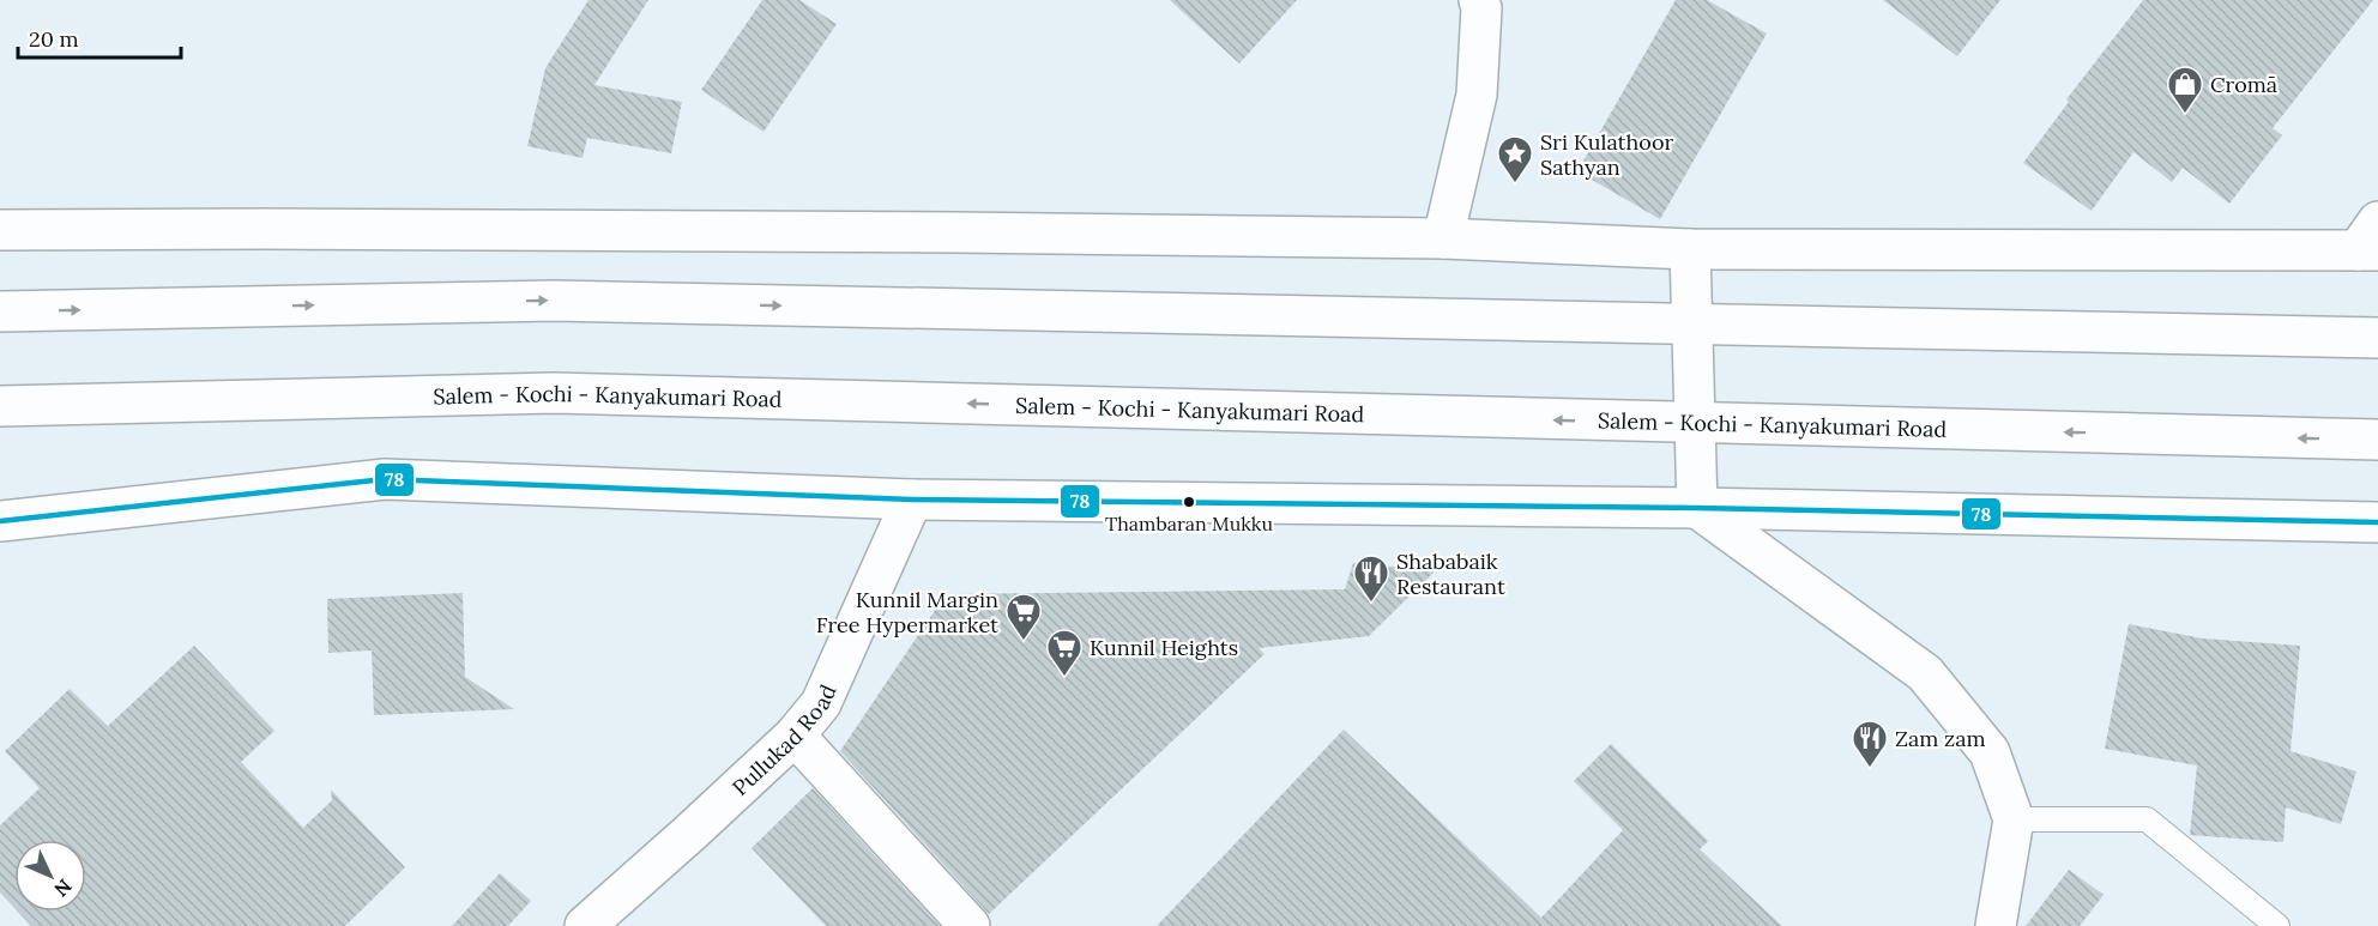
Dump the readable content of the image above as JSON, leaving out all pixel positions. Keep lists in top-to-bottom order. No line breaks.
{"streets":{"main road":["Salem - Kochi - Kanyakumari Road","Pullukad Road"]},"places":{"shop":["Cromā"],"place":["Sri Kulathoor Sathyan"],"other":["Thambaran Mukku"],"restaurant":["Shababaik Restaurant","Zam zam"],"supermarket":["Kunnil Margin Free Hypermarket","Kunnil Heights"]},"lines":["transit line 78"],"scale_bar":"20 m","north":"bottom right"}
